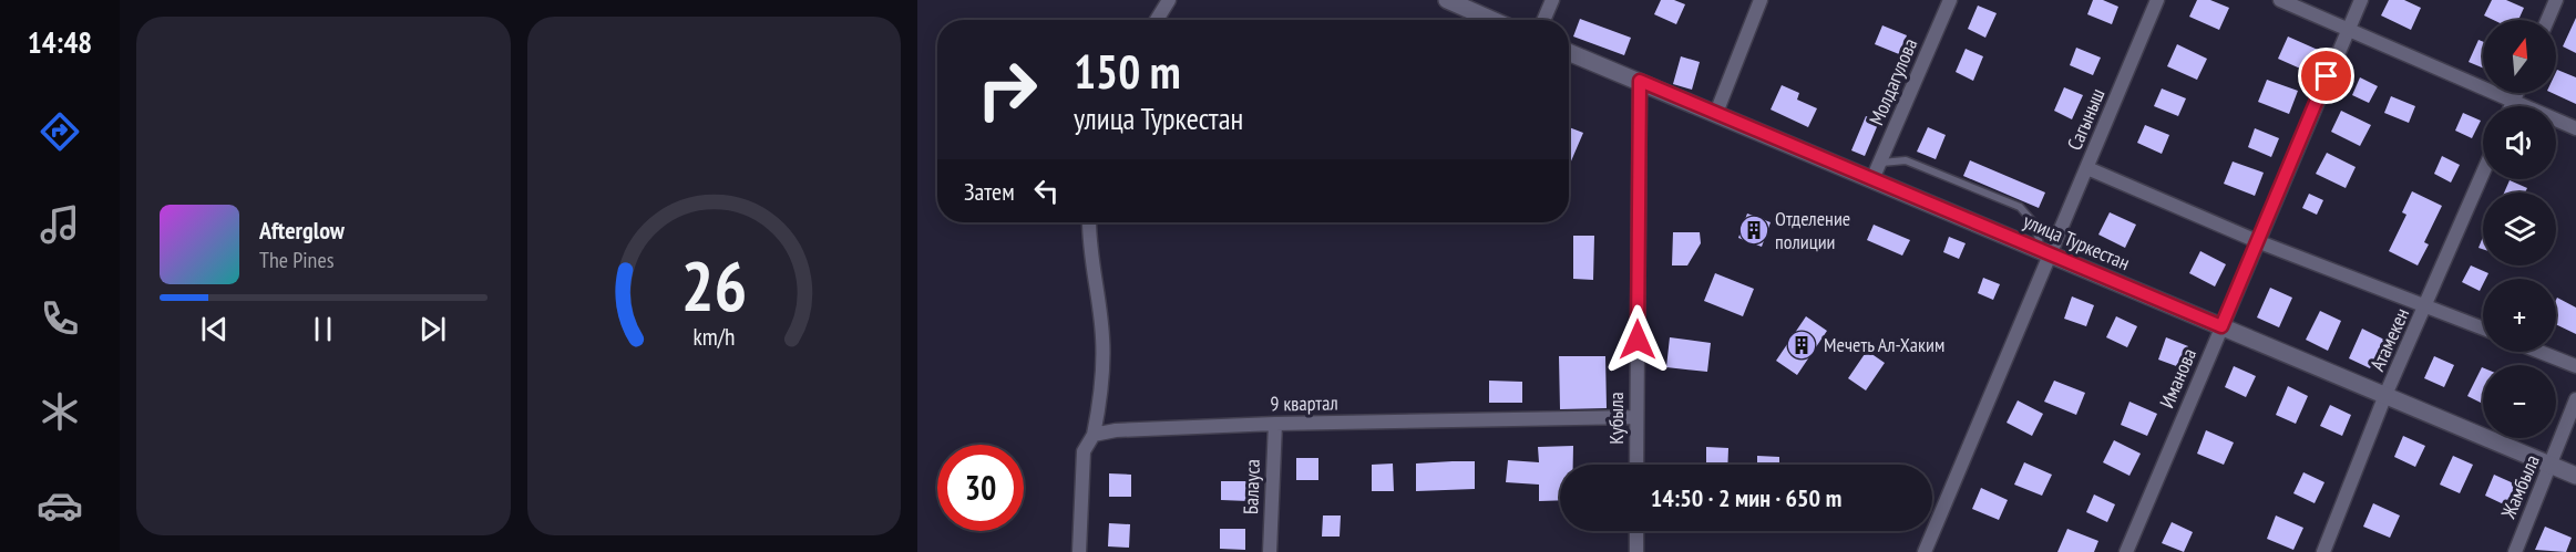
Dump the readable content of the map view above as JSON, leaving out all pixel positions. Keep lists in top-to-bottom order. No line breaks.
{"streets":{"street":["Молдагулова","Сагыныш","улица Туркестан","Атамекен","Иманова","9 квартал","Кубыла","Балауса","Жамбыла"]},"crossings":[["Молдагулова","улица Туркестан"],["Сагыныш","улица Туркестан"],["улица Туркестан","Атамекен"],["улица Туркестан","Иманова"],["улица Туркестан","Кубыла"],["улица Туркестан","Жамбыла"],["9 квартал","Кубыла"],["9 квартал","Балауса"]],"places":{"building":["Отделение полиции","Мечеть Ал-Хаким"]},"north":"top","page":{"tabs":"14:48","map_buttons":["+","−"],"turn":["150 m","улица Туркестан"],"then":"Затем","song":["Afterglow","The Pines"],"limit":"30","trip":"14:50 · 2 мин · 650 m","gauge":["26","km/h"]}}
